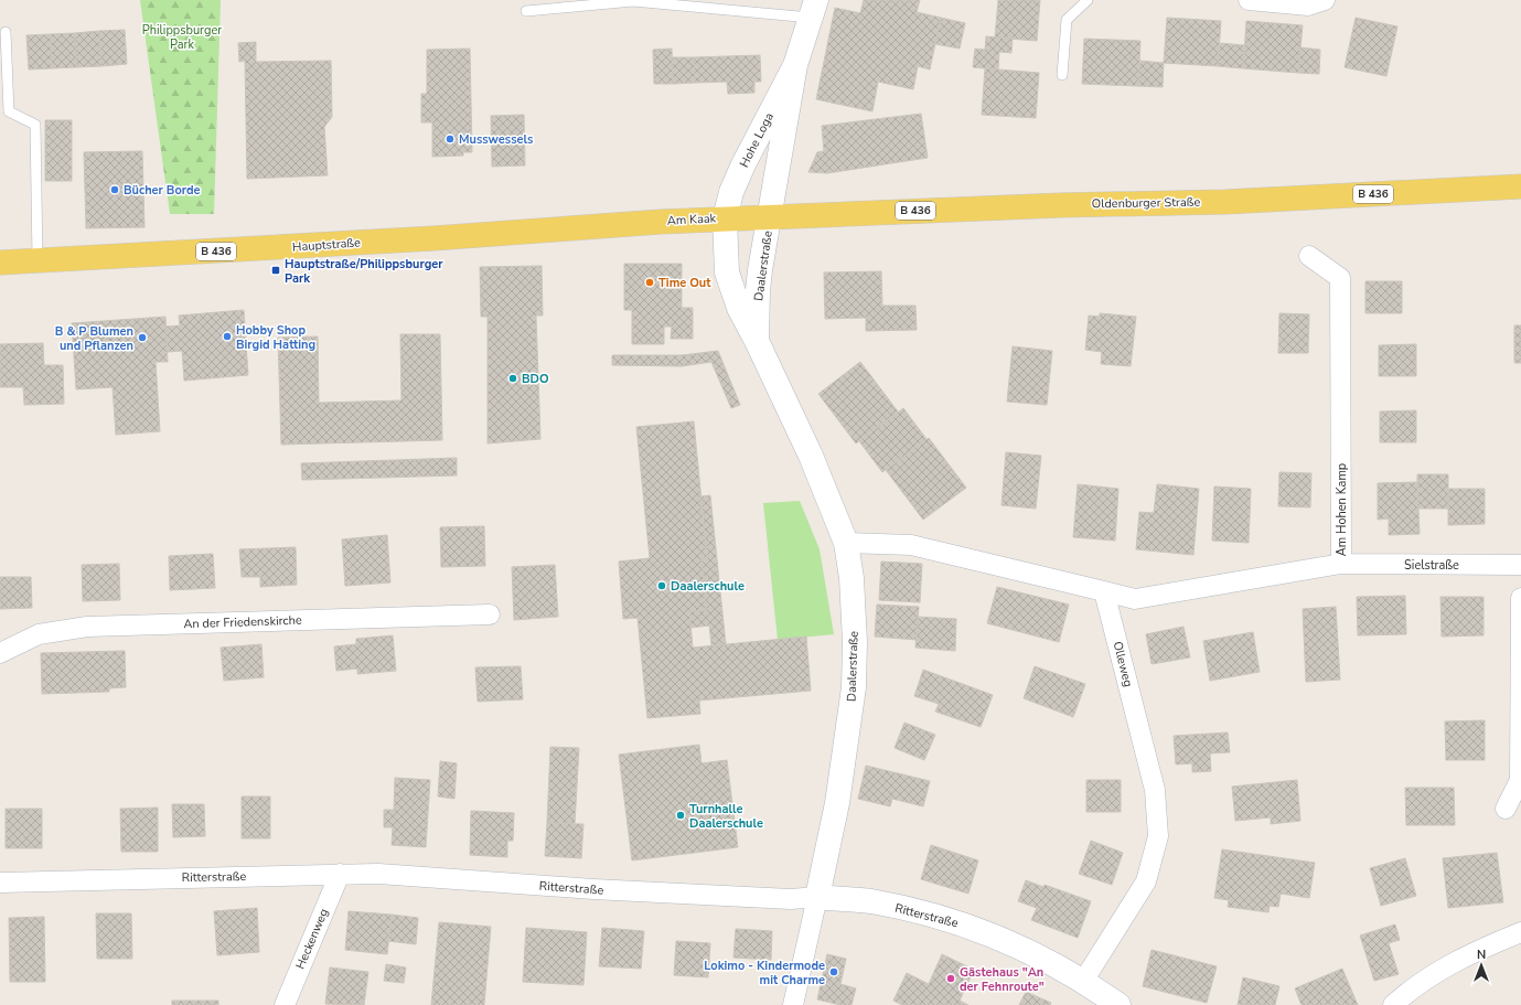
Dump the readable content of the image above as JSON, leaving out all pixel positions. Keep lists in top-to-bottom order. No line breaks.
{"streets":{"main road":["B 436","Oldenburger Straße","Am Kaak","Hauptstraße"],"street":["Hohe Loga","Daalerstraße","Am Hohen Kamp","Sielstraße","An der Friedenskirche","Olleweg","Ritterstraße","Heckenweg"]},"crossings":[["Hohe Loga","Oldenburger Straße"],["Hohe Loga","Am Kaak"],["Hohe Loga","Daalerstraße"],["Oldenburger Straße","Am Kaak"],["Oldenburger Straße","Daalerstraße"],["Am Kaak","Hauptstraße"],["Am Kaak","Daalerstraße"],["Daalerstraße","Ritterstraße"],["Am Hohen Kamp","Sielstraße"],["Am Hohen Kamp","Olleweg"],["Olleweg","Ritterstraße"],["Ritterstraße","Heckenweg"]],"parks":["Philippsburger Park"],"places":{"other":["Musswessels","Bücher Borde","Time Out","Hobby Shop Birgid Hatting","B & P Blumen und Pflanzen","BDO","Daalerschule","Turnhalle Daalerschule","Lokimo - Kindermode mit Charme","Gästehaus \"An der Fehnroute\""],"transit":["Hauptstraße/Philippsburger Park"]},"north":"top"}
